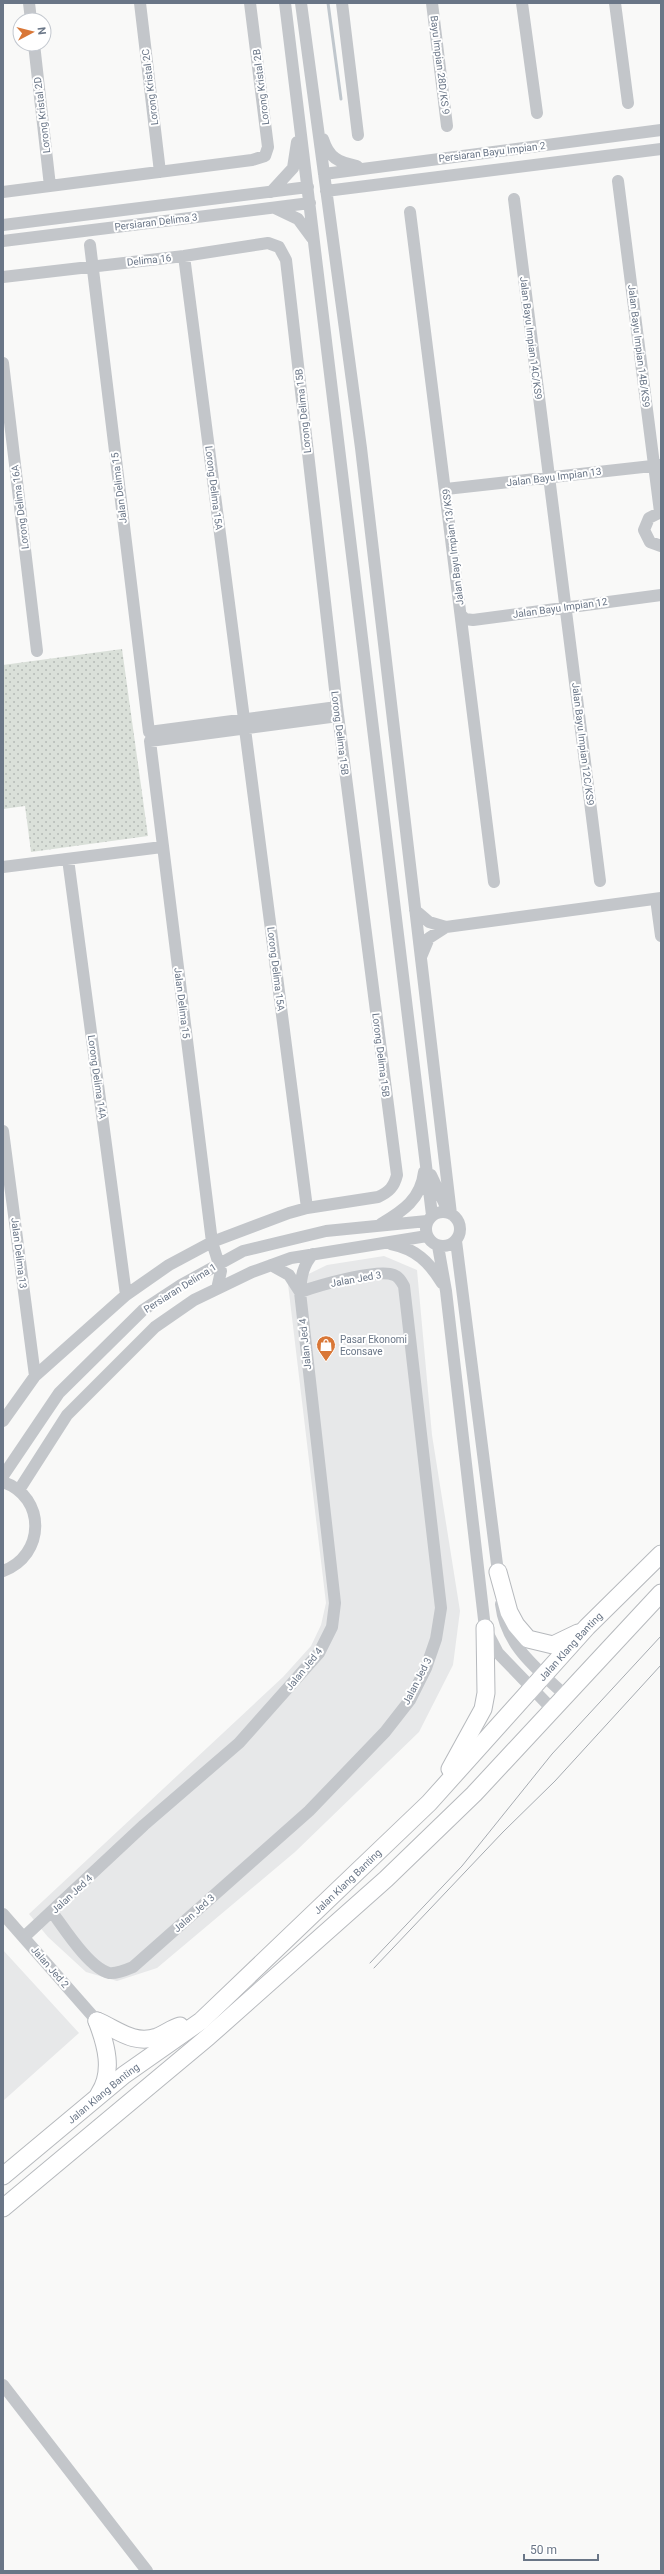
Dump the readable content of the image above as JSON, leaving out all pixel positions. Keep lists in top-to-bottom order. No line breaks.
{"streets":{"highway":["Jalan Klang Banting"],"street":["Bayu Impian 28D/KS 9","Lorong Kristal 2C","Lorong Kristal 2B","Lorong Kristal 2D","Persiaran Bayu Impian 2","Persiaran Delima 3","Delima 16","Jalan Bayu Impian 14C/KS9","Jalan Bayu Impian 14B/KS9","Lorong Delima 15B","Jalan Bayu Impian 13","Jalan Delima 15","Lorong Delima 15A","Lorong Delima 16A","Jalan Bayu Impian 13/KS9","Jalan Bayu Impian 12","Jalan Bayu Impian 12C/KS9","Lorong Delima 14A","Jalan Delima 13","Jalan Jed 3","Persiaran Delima 1","Jalan Jed 4","Jalan Jed 2"]},"crossings":[["Lorong Kristal 2C","Lorong Kristal 2B"],["Delima 16","Lorong Delima 15B"],["Delima 16","Jalan Delima 15"],["Delima 16","Lorong Delima 15A"],["Jalan Bayu Impian 14C/KS9","Jalan Bayu Impian 13"],["Jalan Bayu Impian 14C/KS9","Jalan Bayu Impian 12"],["Jalan Bayu Impian 14C/KS9","Jalan Bayu Impian 12C/KS9"],["Jalan Bayu Impian 14B/KS9","Jalan Bayu Impian 13"],["Lorong Delima 15B","Lorong Delima 15A"],["Jalan Bayu Impian 13","Jalan Bayu Impian 13/KS9"],["Jalan Delima 15","Persiaran Delima 1"],["Jalan Bayu Impian 13/KS9","Jalan Bayu Impian 12"],["Jalan Bayu Impian 12","Jalan Bayu Impian 12C/KS9"],["Jalan Jed 3","Jalan Jed 4"],["Persiaran Delima 1","Jalan Jed 4"],["Jalan Jed 4","Jalan Jed 2"]],"places":{"shop":["Pasar Ekonomi Econsave"]},"scale_bar":"50 m","north":"right"}
